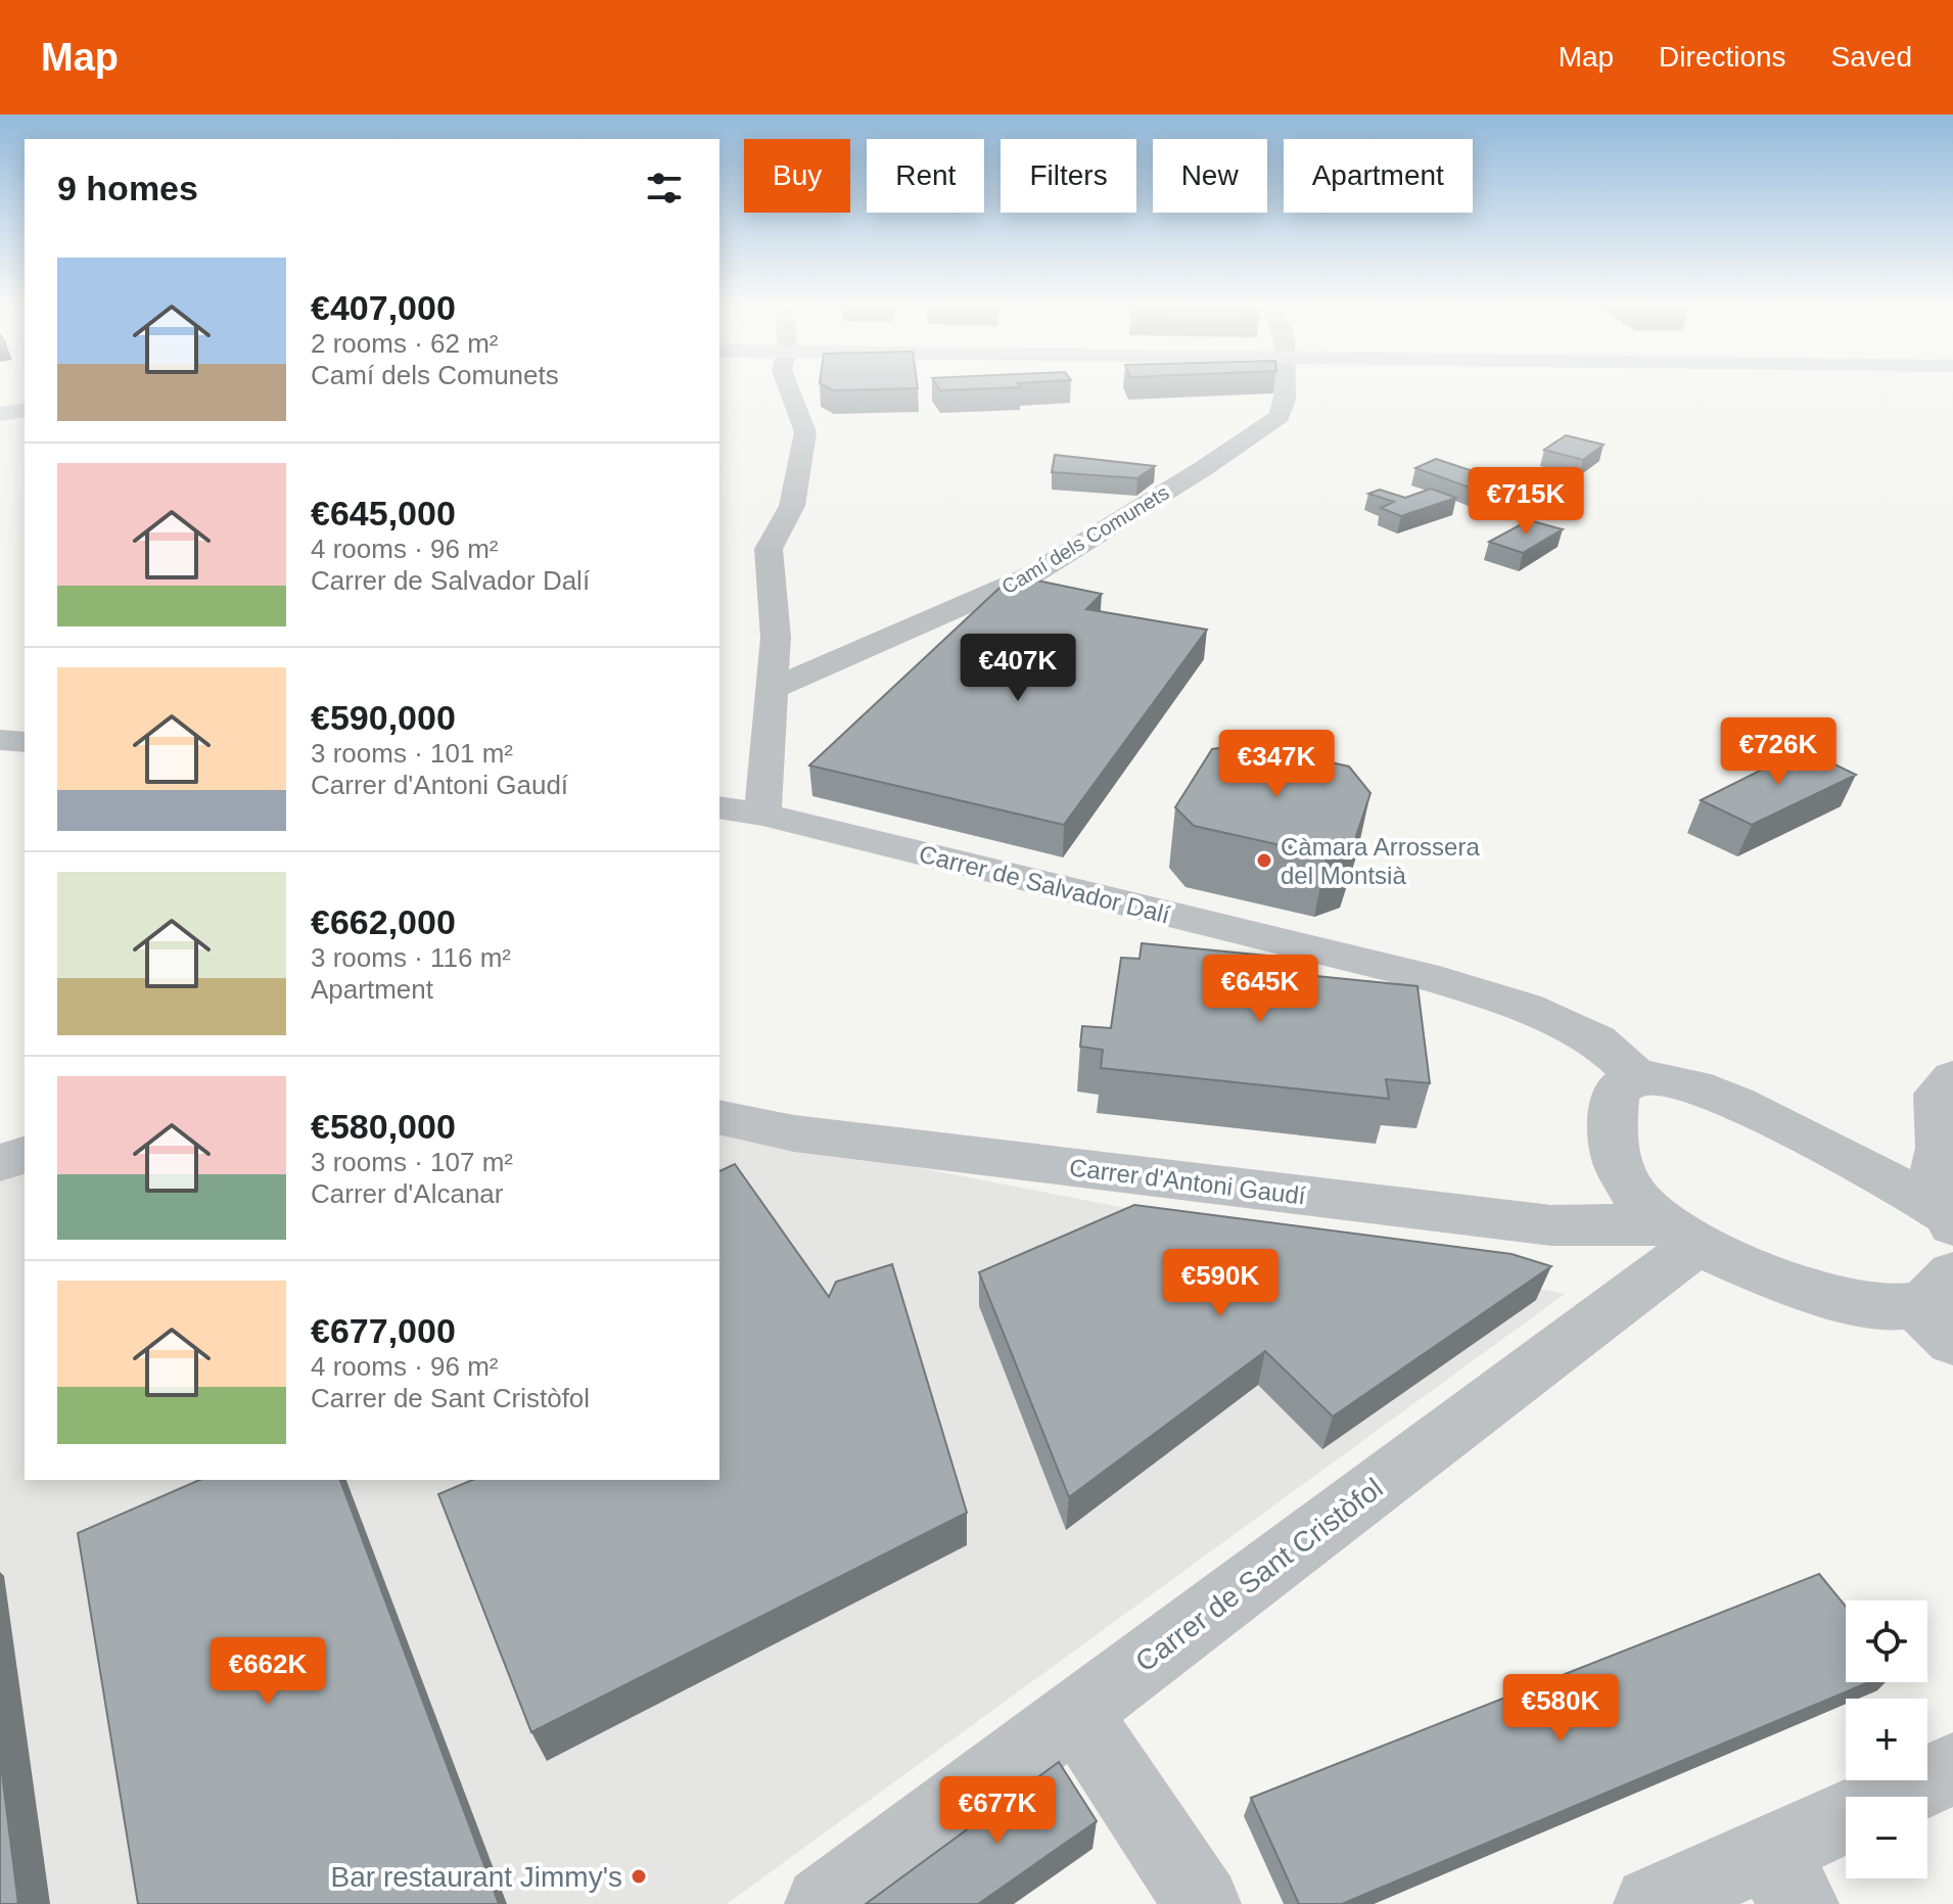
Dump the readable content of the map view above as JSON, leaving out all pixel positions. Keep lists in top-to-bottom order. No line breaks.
{"streets":{"street":["Camí dels Comunets","Carrer de Salvador Dalí","Carrer d'Antoni Gaudí","Carrer de Sant Cristòfol"]},"crossings":[["Carrer d'Antoni Gaudí","Carrer de Sant Cristòfol"]],"places":["Càmara Arrossera del Montsià","Bar restaurant Jimmy's"],"page":{"header":"Map","nav":["Map","Directions","Saved"],"chip":["Buy","Rent","Filters","New","Apartment"],"heading":"9 homes","list":[{"name":"€407,000","note":"2 rooms · 62 m² · Camí dels Comunets"},{"name":"€645,000","note":"4 rooms · 96 m² · Carrer de Salvador Dalí"},{"name":"€590,000","note":"3 rooms · 101 m² · Carrer d'Antoni Gaudí"},{"name":"€662,000","note":"3 rooms · 116 m² · Apartment"},{"name":"€580,000","note":"3 rooms · 107 m² · Carrer d'Alcanar"},{"name":"€677,000","note":"4 rooms · 96 m² · Carrer de Sant Cristòfol"}],"price":["€715K","€407K","€726K","€347K","€645K","€590K","€662K","€580K","€677K"],"map_buttons":["+","−"]}}
